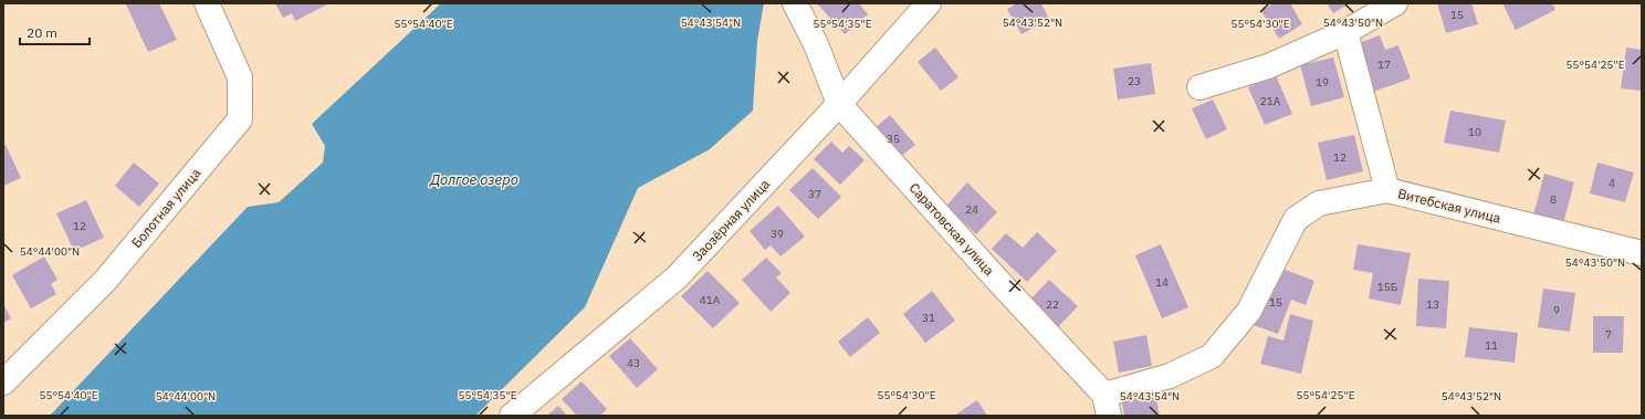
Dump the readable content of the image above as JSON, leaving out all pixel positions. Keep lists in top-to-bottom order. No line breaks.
{"streets":{"street":["Витебская улица","Болотная улица","Заозёрная улица","Саратовская улица"]},"crossings":[["Витебская улица","Саратовская улица"],["Заозёрная улица","Саратовская улица"]],"water":["Долгое озеро"],"house_numbers":["15","17","23","19","21А","10","35","12","4","37","8","24","12","39","14","15Б","41А","15","22","13","9","31","7","11","43"],"scale_bar":"20 m","coordinates":["54°43'54\"N","54°43'52\"N","54°43'50\"N","55°54'40\"E","55°54'35\"E","55°54'30\"E","55°54'25\"E","54°44'00\"N"]}
